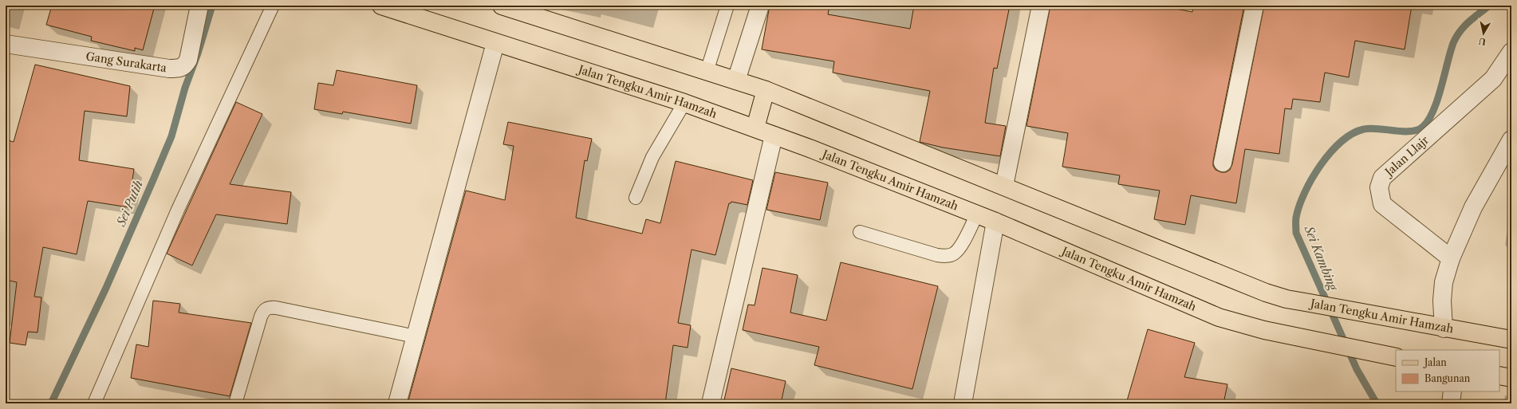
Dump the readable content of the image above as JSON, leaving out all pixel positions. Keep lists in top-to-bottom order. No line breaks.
{"streets":{"main road":["Jalan Tengku Amir Hamzah"],"street":["Gang Surakarta","Jalan Llajr"]},"water":["Sei Putih","Sei Kambing"],"legend":["Jalan","Bangunan"],"north":"bottom"}
